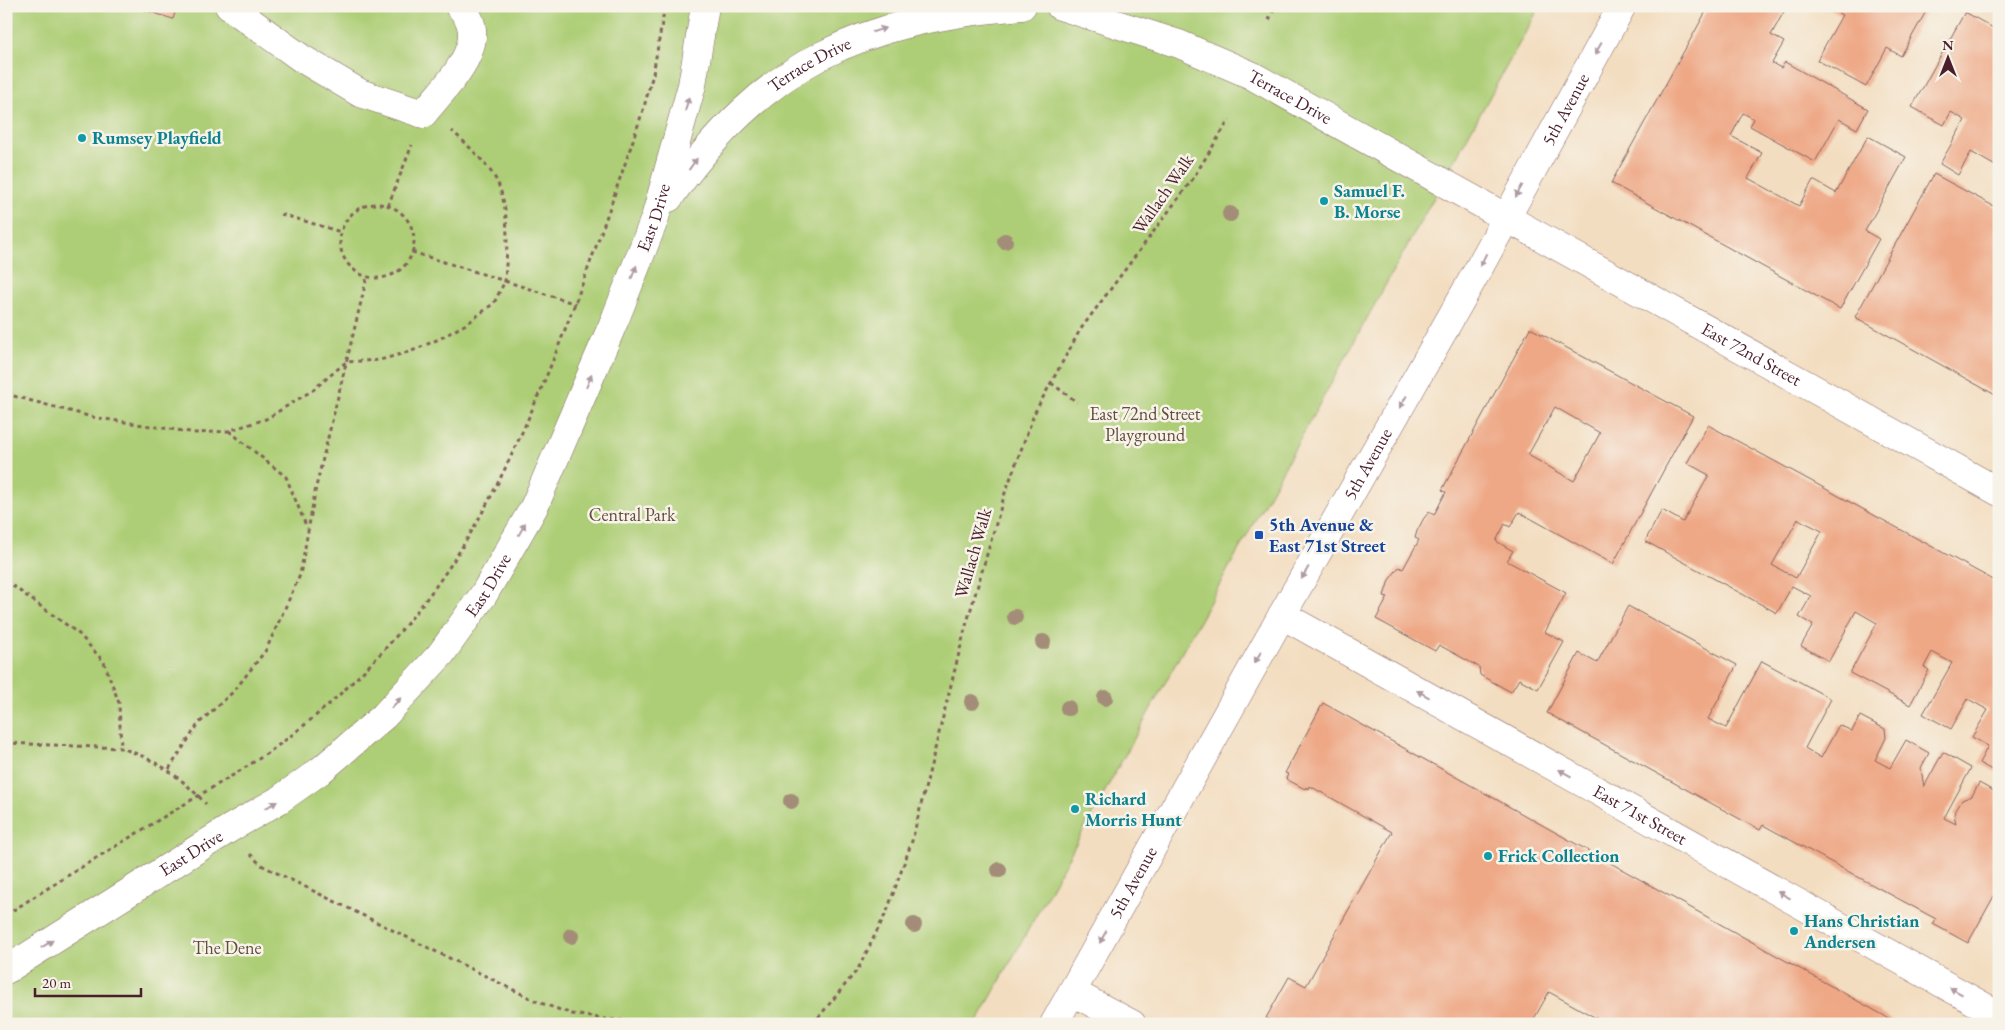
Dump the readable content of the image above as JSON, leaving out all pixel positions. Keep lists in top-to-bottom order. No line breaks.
{"streets":{"street":["Terrace Drive","5th Avenue","East Drive","East 72nd Street","East 71st Street"],"path":["Wallach Walk"]},"crossings":[["Terrace Drive","5th Avenue"],["Terrace Drive","East Drive"],["Terrace Drive","East 72nd Street"],["5th Avenue","East 72nd Street"],["5th Avenue","East 71st Street"]],"one_way":["Terrace Drive","5th Avenue","East Drive","East 71st Street"],"parks":["East 72nd Street Playground","Central Park","The Dene"],"places":{"other":["Rumsey Playfield","Samuel F. B. Morse","Richard Morris Hunt","Frick Collection","Hans Christian Andersen"],"transit":["5th Avenue & East 71st Street"]},"scale_bar":"20 m","north":"top"}
